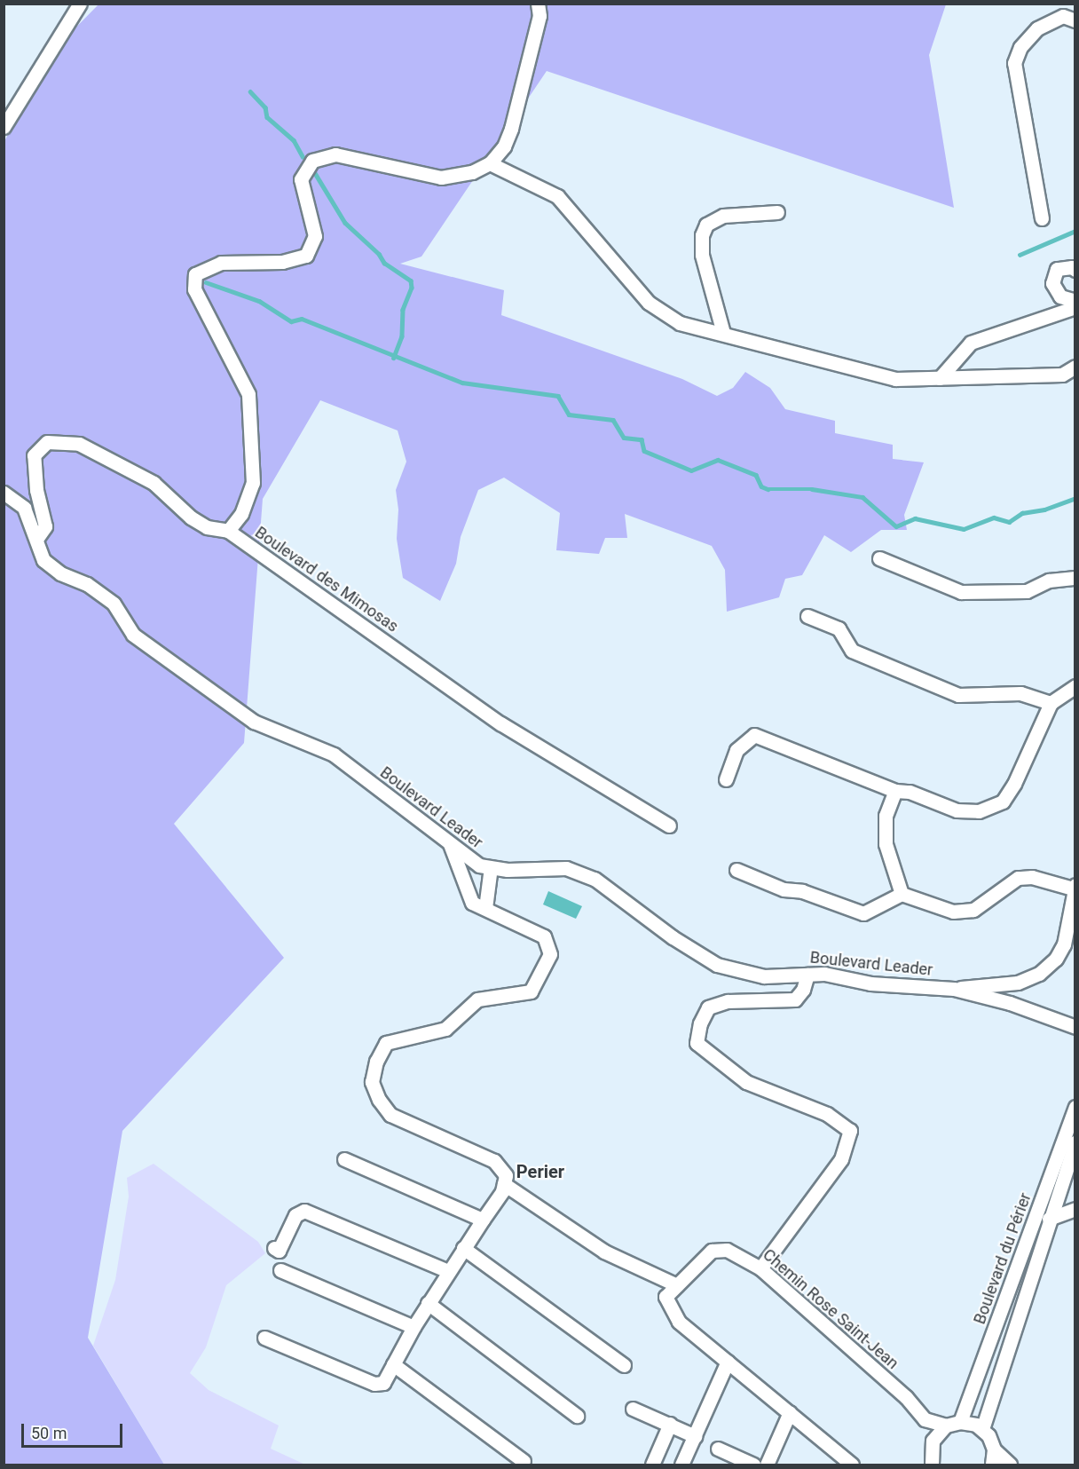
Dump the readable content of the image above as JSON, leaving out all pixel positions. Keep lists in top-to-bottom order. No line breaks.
{"streets":{"street":["Boulevard des Mimosas","Boulevard Leader","Boulevard du Périer","Chemin Rose Saint-Jean"]},"crossings":[["Boulevard des Mimosas","Boulevard Leader"]],"districts":["Perier"],"scale_bar":"50 m"}
